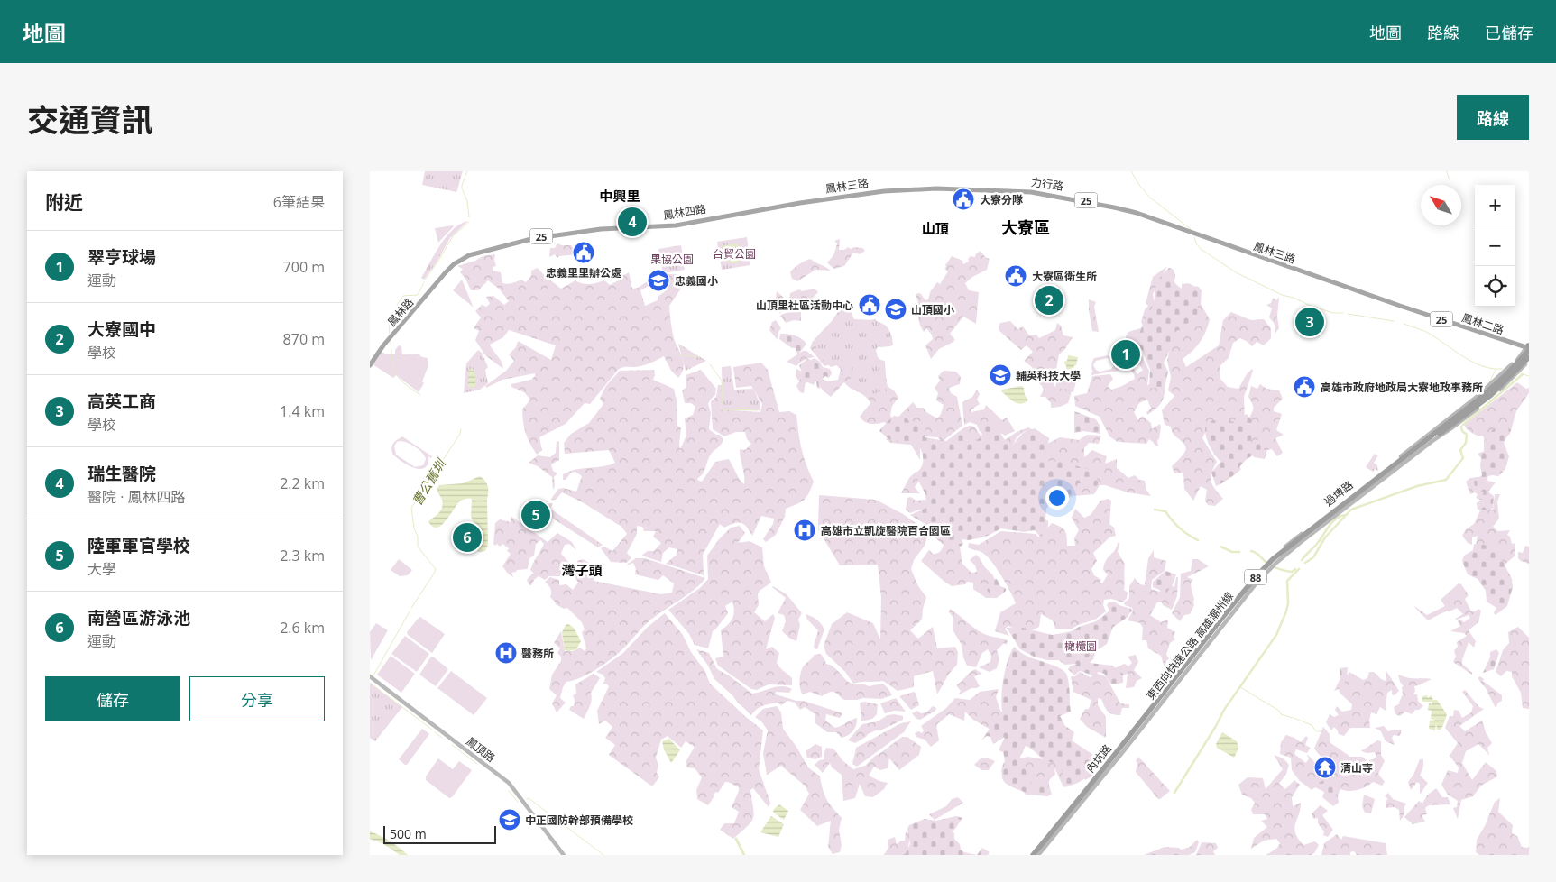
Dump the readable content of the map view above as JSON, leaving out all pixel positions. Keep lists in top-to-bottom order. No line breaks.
{"streets":{"highway":["88","東西向快速公路 高雄潮州線"],"main road":["力行路","鳳林三路","25","鳳林四路","鳳林路","鳳林二路","過埤路","鳳頂路","內坑路"]},"crossings":[["力行路","鳳林三路"],["鳳林三路","鳳林四路"],["鳳林三路","鳳林二路"],["鳳林四路","鳳林路"],["鳳林二路","過埤路"],["鳳林二路","東西向快速公路 高雄潮州線"],["過埤路","東西向快速公路 高雄潮州線"],["過埤路","內坑路"],["東西向快速公路 高雄潮州線","內坑路"]],"districts":["中興里","大寮區","山頂","灣子頭"],"water":["曹公舊圳"],"parks":["台貿公園","果協公園","橄欖園"],"places":{"public building":["大寮分隊","忠義里里辦公處","大寮區衛生所","山頂里社區活動中心","高雄市政府地政局大寮地政事務所"],"school or university":["忠義國小","山頂國小","輔英科技大學","中正國防幹部預備學校"],"hospital":["高雄市立凱旋醫院百合園區","醫務所"],"temple":["清山寺"]},"scale_bar":"500 m","north":"top left","page":{"header":"地圖","nav":["地圖","路線","已儲存"],"title":"交通資訊","buttons":["路線",["儲存","分享"]],"heading":["附近","6筆結果"],"map_buttons":["+","−"],"pins":["4","2","3","1","5","6"],"list":[{"mark":"1","name":"翠亨球場","note":"運動","value":"700 m"},{"mark":"2","name":"大寮國中","note":"學校","value":"870 m"},{"mark":"3","name":"高英工商","note":"學校","value":"1.4 km"},{"mark":"4","name":"瑞生醫院","note":"醫院 · 鳳林四路","value":"2.2 km"},{"mark":"5","name":"陸軍軍官學校","note":"大學","value":"2.3 km"},{"mark":"6","name":"南營區游泳池","note":"運動","value":"2.6 km"}],"scale":"500 m"}}
